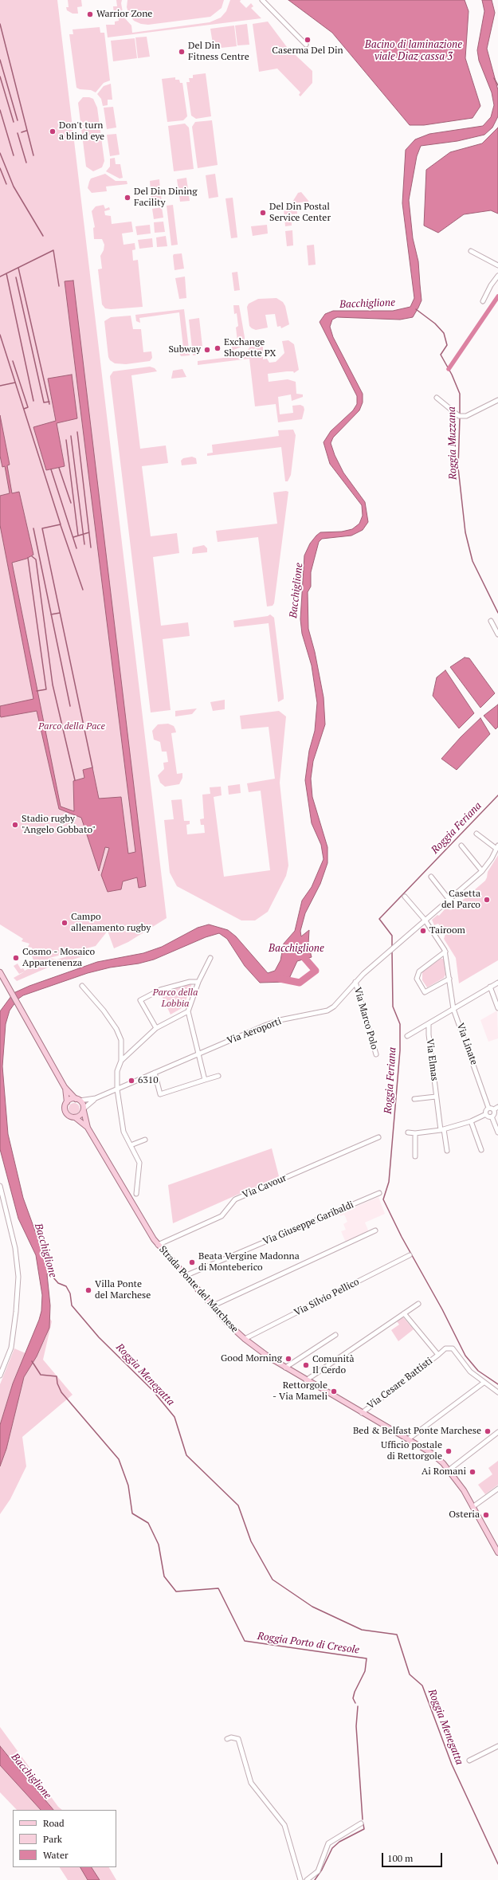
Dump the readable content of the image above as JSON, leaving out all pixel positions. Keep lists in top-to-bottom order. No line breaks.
{"streets":{"main road":["Strada Ponte del Marchese"],"street":["Via Marco Polo","Via Aeroporti","Via Linate","Via Elmas","Via Cavour","Via Giuseppe Garibaldi","Via Silvio Pellico","Via Cesare Battisti"]},"crossings":[["Via Marco Polo","Via Aeroporti"],["Via Aeroporti","Via Linate"],["Via Aeroporti","Strada Ponte del Marchese"],["Via Linate","Via Elmas"],["Via Cavour","Strada Ponte del Marchese"],["Via Giuseppe Garibaldi","Strada Ponte del Marchese"],["Strada Ponte del Marchese","Via Silvio Pellico"],["Strada Ponte del Marchese","Via Cesare Battisti"]],"water":["Bacino di laminazione viale Diaz cassa 3","Bacchiglione","Roggia Muzzana","Roggia Feriana","Roggia Menegatta","Roggia Porto di Cresole"],"parks":["Parco della Pace","Parco della Lobbia"],"places":["Warrior Zone","Caserma Del Din","Del Din Fitness Centre","Don't turn a blind eye","Del Din Dining Facility","Del Din Postal Service Center","Exchange Shopette PX","Subway","Stadio rugby \"Angelo Gobbato\"","Casetta del Parco","Campo allenamento rugby","Tairoom","Cosmo - Mosaico Appartenenza","6310","Beata Vergine Madonna di Monteberico","Villa Ponte del Marchese","Good Morning","Comunità Il Cerdo","Rettorgole - Via Mameli","Bed & Belfast Ponte Marchese","Ufficio postale di Rettorgole","Ai Romani","Osteria"],"legend":["Road","Park","Water"],"scale_bar":"100 m"}
